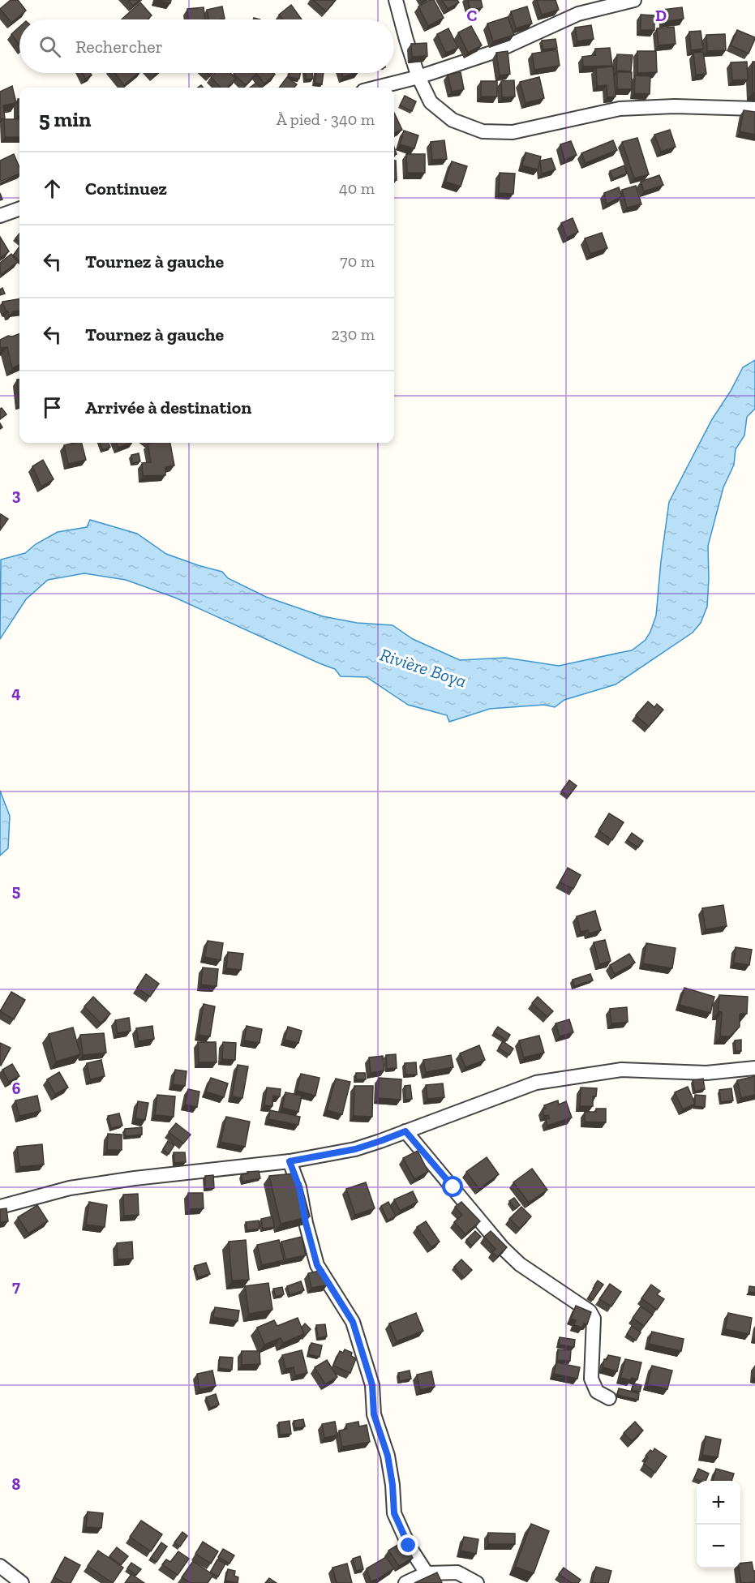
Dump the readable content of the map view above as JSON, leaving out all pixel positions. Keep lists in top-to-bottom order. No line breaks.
{"water":["Rivière Boya"],"page":{"search":"Rechercher","heading":["5 min","À pied · 340 m"],"list":[["Continuez","40 m"],["Tournez à gauche","70 m"],["Tournez à gauche","230 m"],"Arrivée à destination"],"map_buttons":["+","−"]},"grid":{"columns":["C","D"],"rows":["3","4","5","6","7","8"]}}
